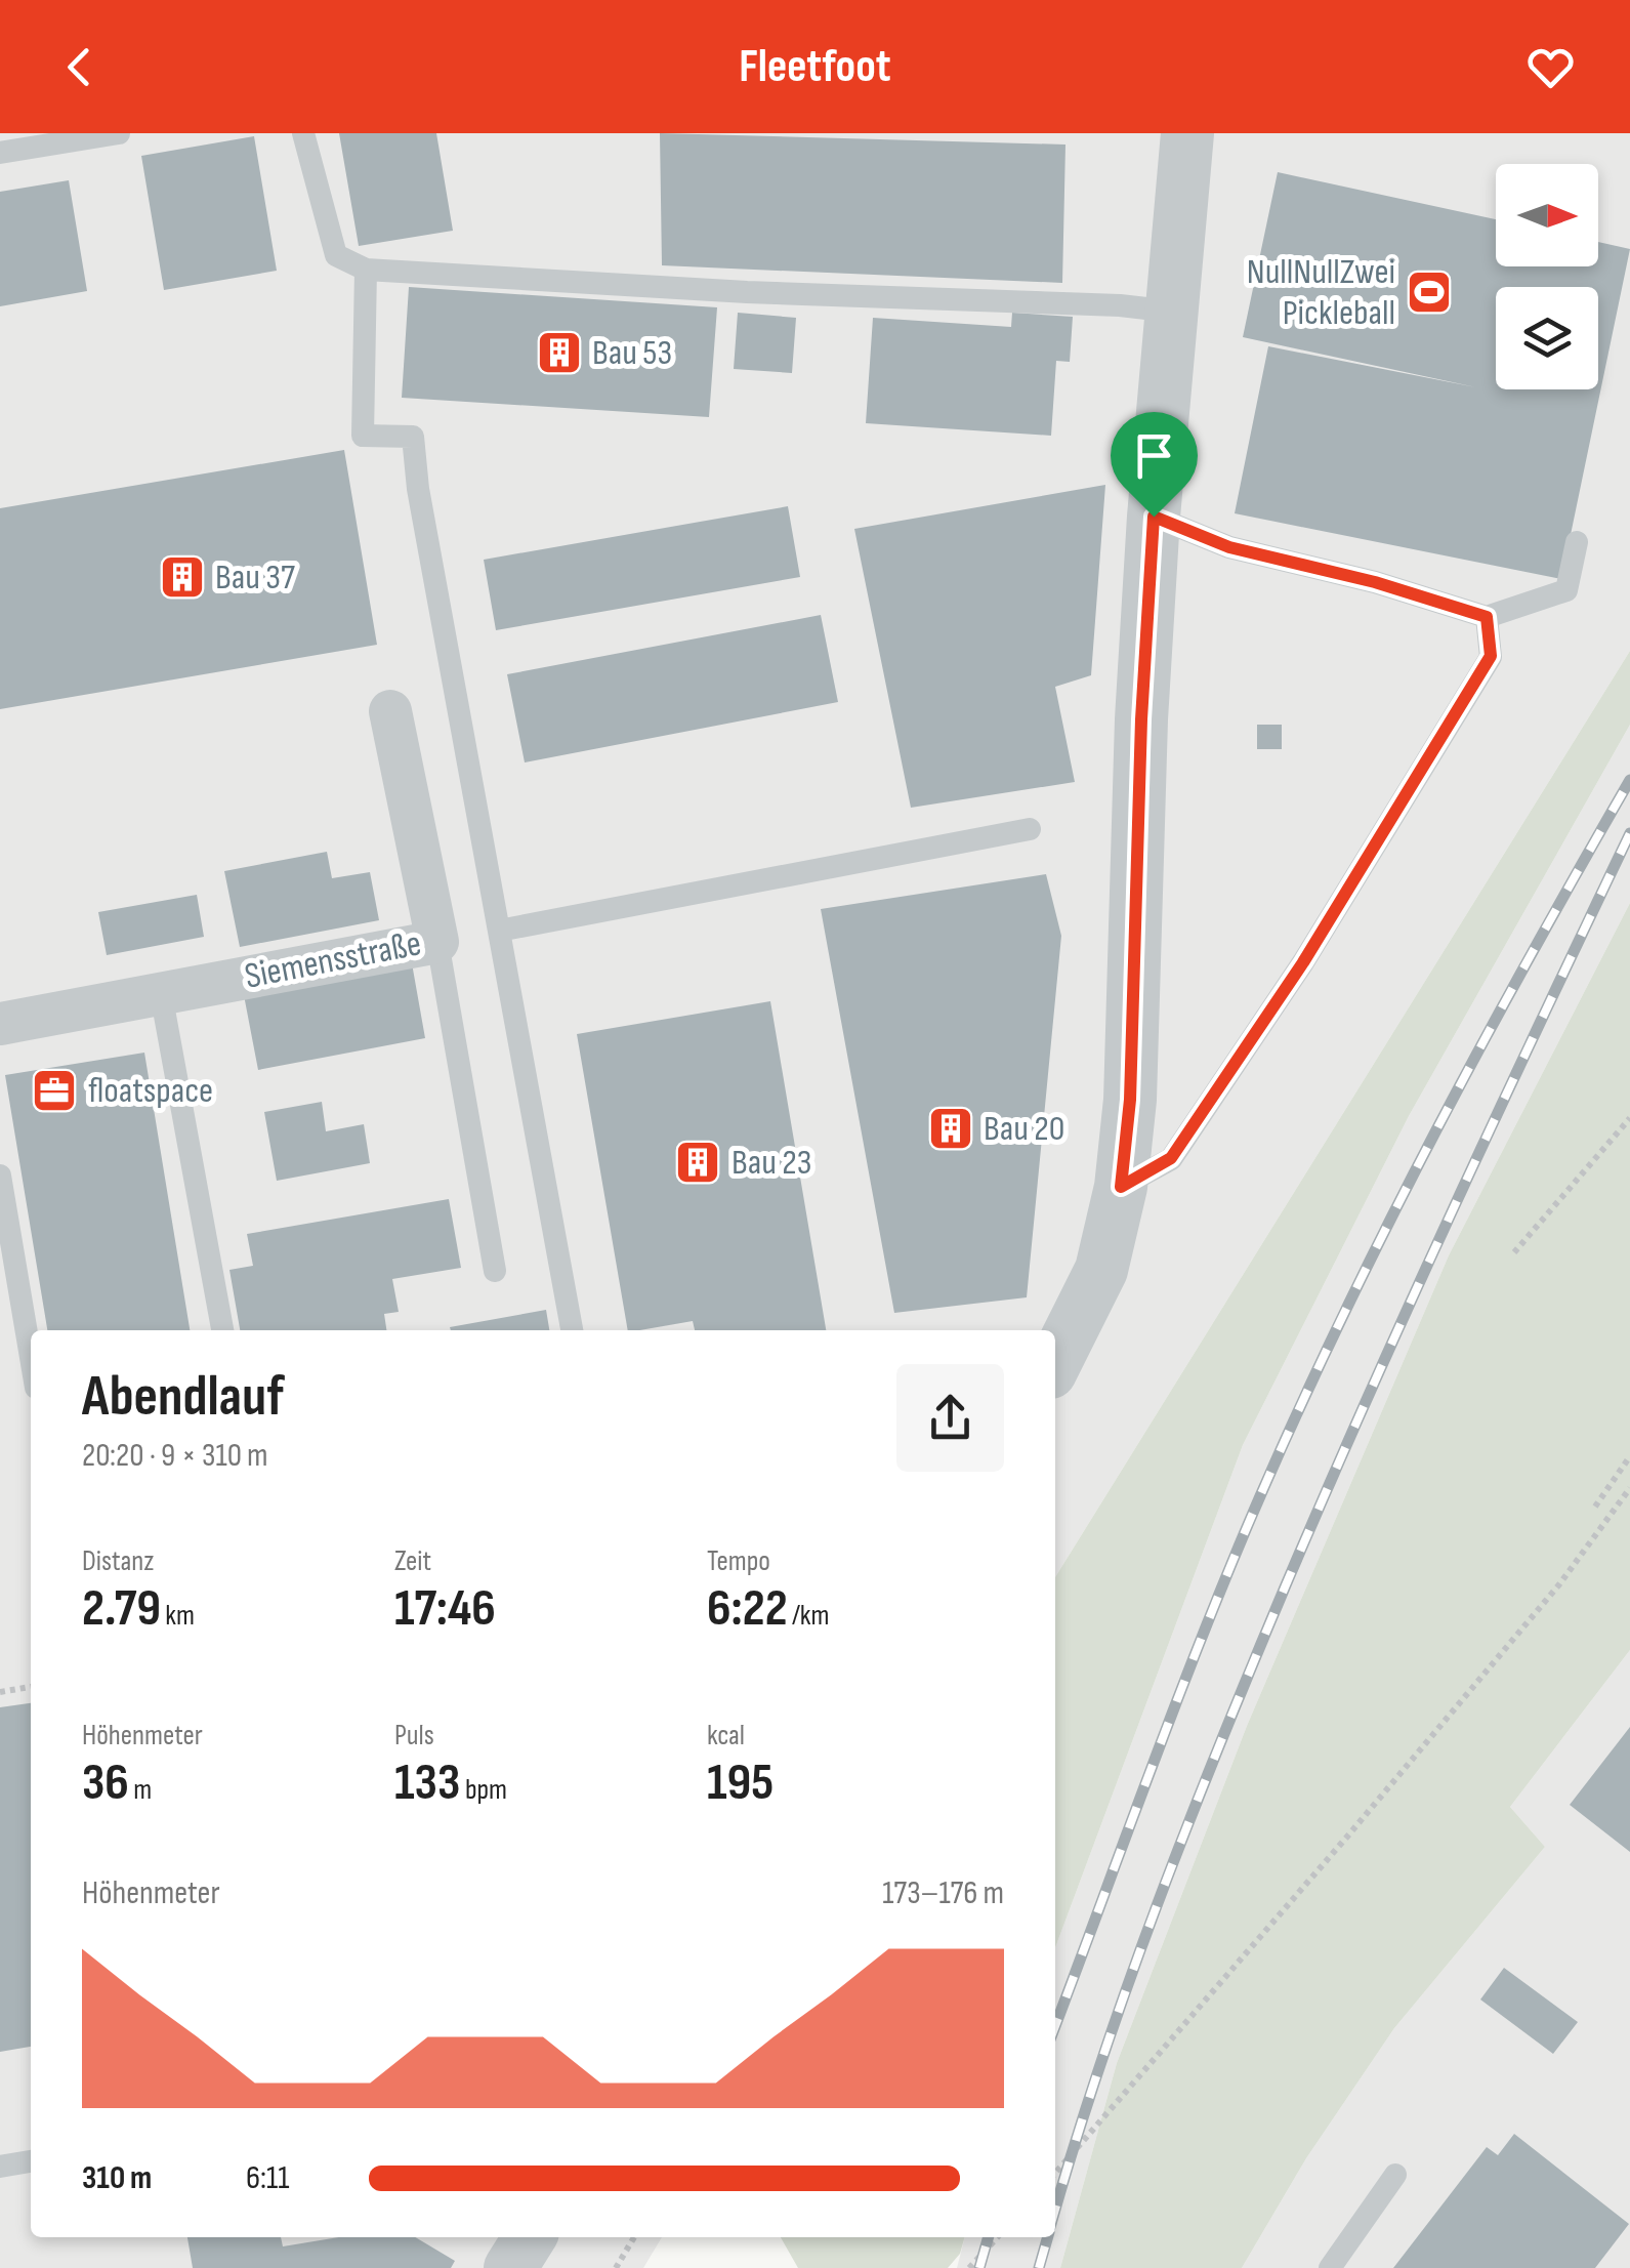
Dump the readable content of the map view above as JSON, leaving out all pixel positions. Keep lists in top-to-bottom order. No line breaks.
{"streets":{"street":["Siemensstraße"]},"places":{"sports":["NullNullZwei Pickleball"],"building":["Bau 53","Bau 37","Bau 20","Bau 23"],"office":["floatspace"]},"north":"right","page":{"header":"Fleetfoot","heading":["Abendlauf","20:20 · 9 × 310 m"],"stats":[["Distanz","2.79 km"],["Zeit","17:46"],["Tempo","6:22 /km"],["Höhenmeter","36 m"],["Puls","133 bpm"],["kcal","195"]],"chart":["Höhenmeter","173–176 m"],"list":[{"name":"310 m","note":"6:11"}]}}
